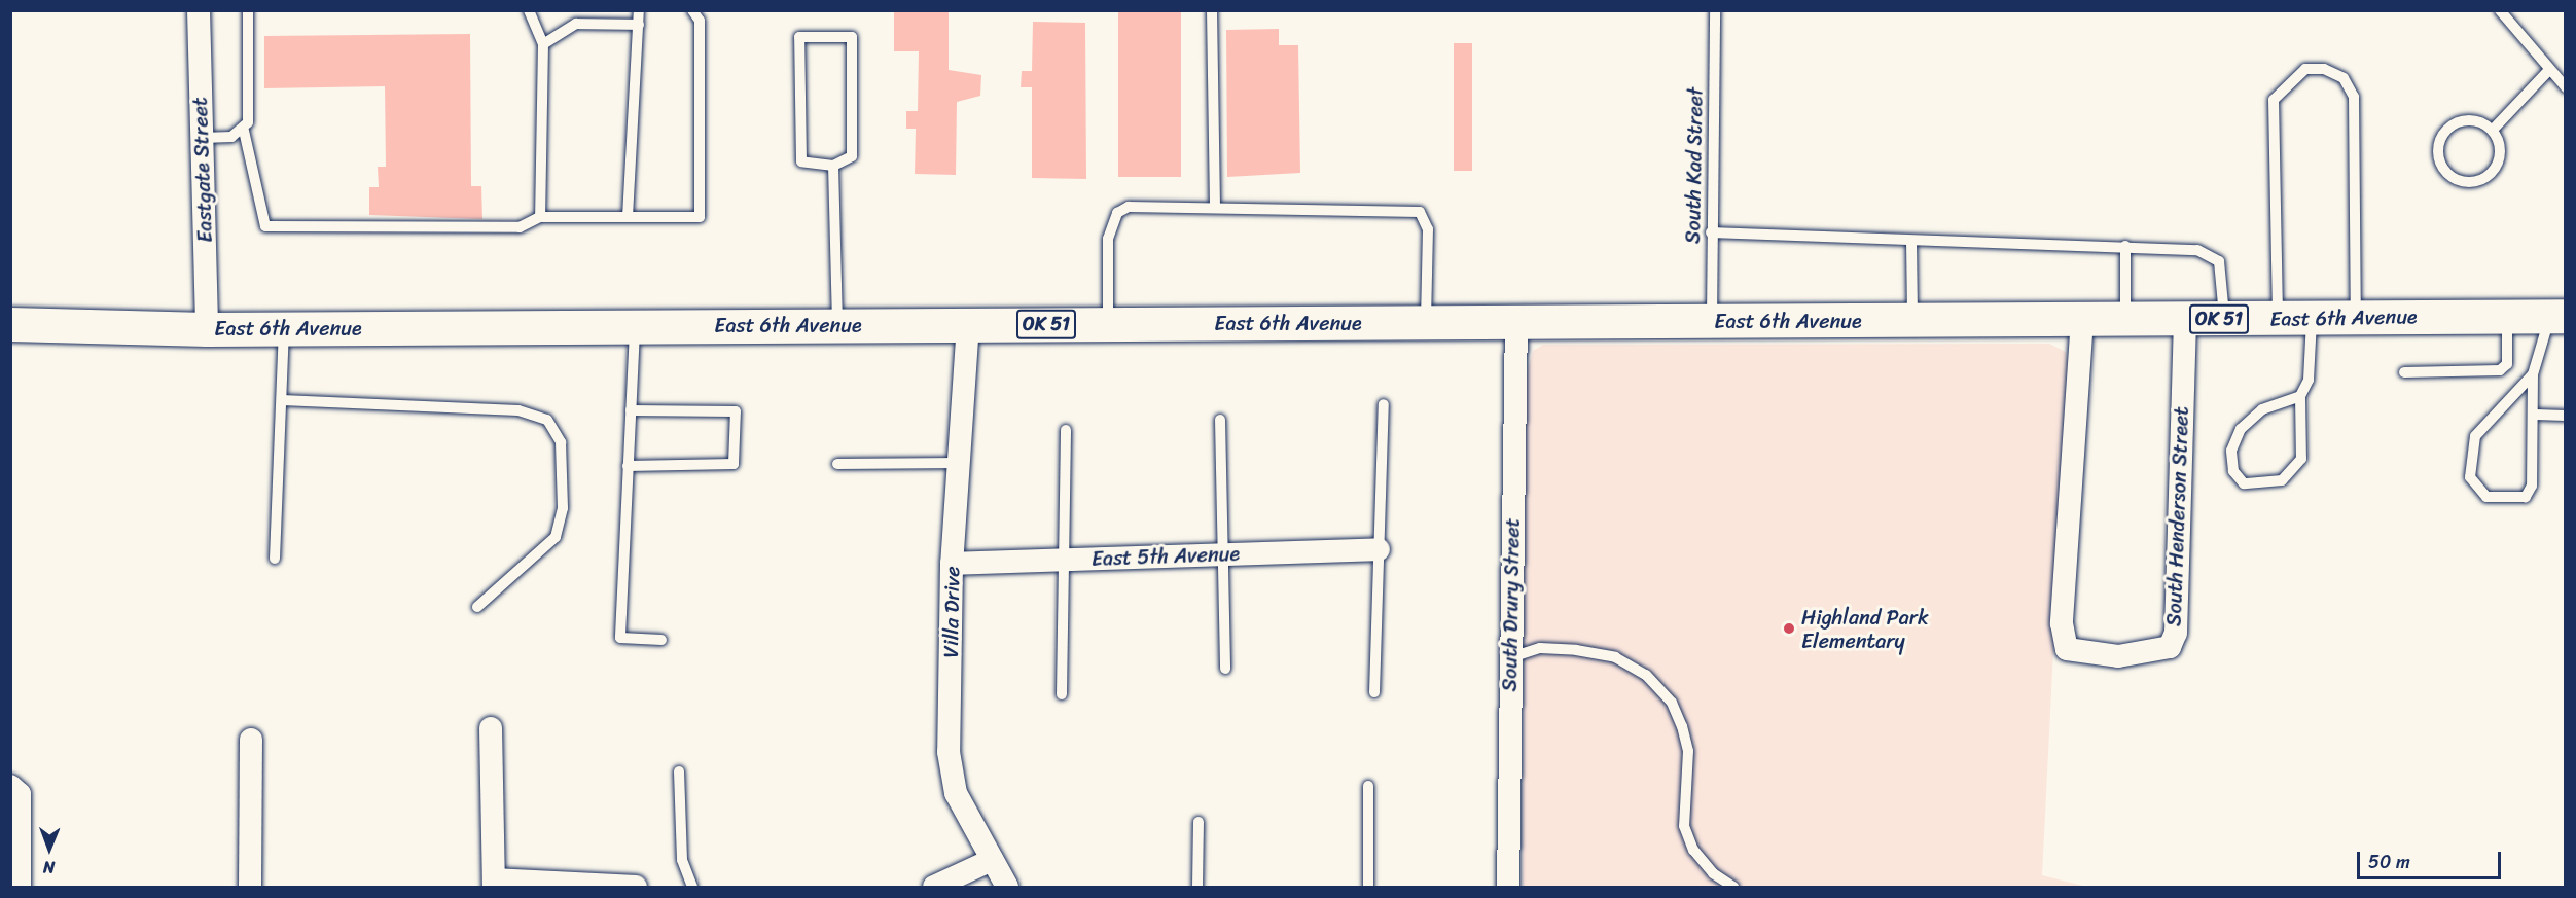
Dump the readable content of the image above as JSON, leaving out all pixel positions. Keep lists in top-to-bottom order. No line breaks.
{"streets":{"main road":["East 6th Avenue","OK 51"],"street":["Eastgate Street","South Henderson Street","East 5th Avenue","South Drury Street","Villa Drive"],"lane":["South Kad Street"]},"crossings":[["South Kad Street","East 6th Avenue"],["Eastgate Street","East 6th Avenue"],["East 6th Avenue","South Henderson Street"],["East 6th Avenue","South Drury Street"],["East 6th Avenue","Villa Drive"],["East 5th Avenue","Villa Drive"]],"places":["Highland Park Elementary"],"scale_bar":"50 m","north":"bottom"}
